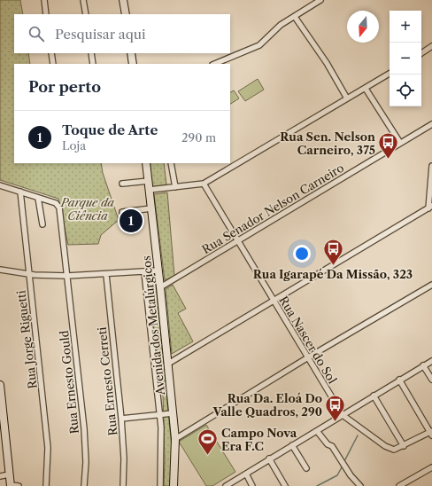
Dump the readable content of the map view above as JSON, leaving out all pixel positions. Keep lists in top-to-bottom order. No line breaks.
{"streets":{"main road":["Avenida dos Metalúrgicos"],"street":["Rua Senador Nelson Carneiro","Rua Jorge Riguetti","Rua Nascer do Sol","Rua Ernesto Cerreti","Rua Ernesto Gould"]},"crossings":[["Rua Senador Nelson Carneiro","Avenida dos Metalúrgicos"],["Rua Senador Nelson Carneiro","Rua Nascer do Sol"]],"parks":["Parque da Ciência"],"places":{"bus stop":["Rua Sen. Nelson Carneiro, 375","Rua Igarapé Da Missão, 323","Rua Da. Eloá Do Valle Quadros, 290"],"sports":["Campo Nova Era F.C"]},"north":"bottom","page":{"map_buttons":["+","−"],"search":"Pesquisar aqui","heading":"Por perto","list":[{"mark":"1","name":"Toque de Arte","note":"Loja","value":"290 m"}],"pins":"1"}}
